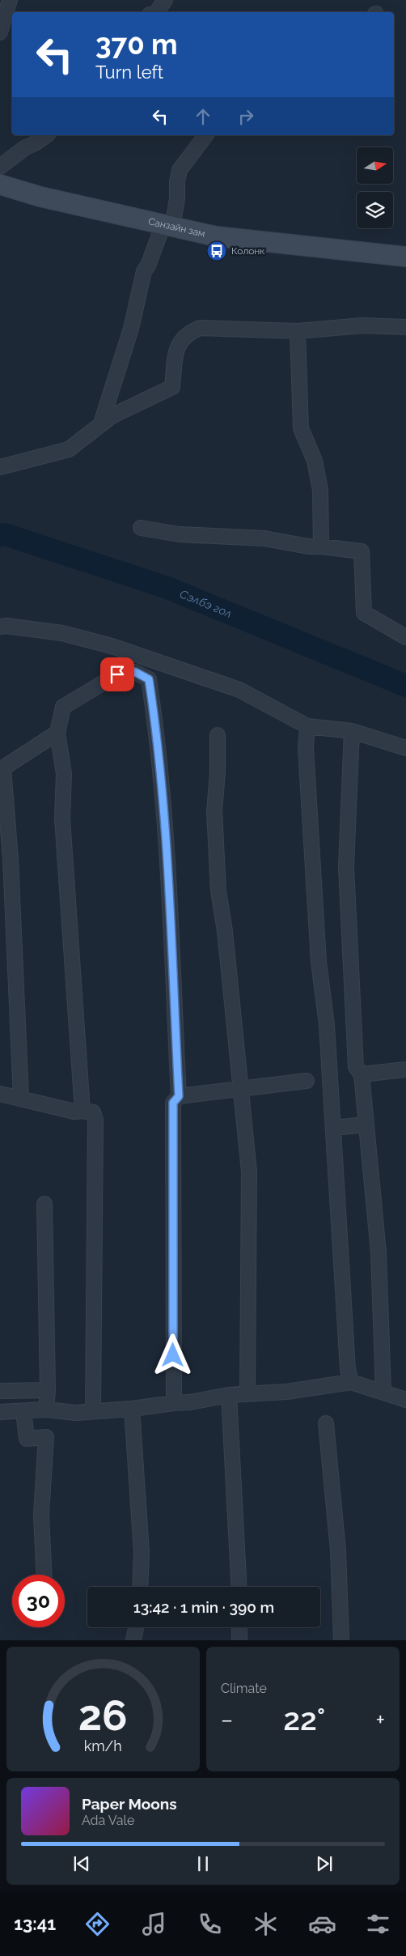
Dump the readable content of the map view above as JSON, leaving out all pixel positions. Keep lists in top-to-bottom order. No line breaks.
{"streets":{"main road":["Санзайн зам"]},"water":["Сэлбэ гол"],"places":{"bus stop":["Колонк"]},"north":"right","page":{"turn":["370 m","Turn left"],"limit":"30","trip":"13:42 · 1 min · 390 m","tile":"Climate","heat":["−","22°","+"],"song":["Paper Moons","Ada Vale"],"tabs":"13:41","gauge":["26","km/h"]}}
